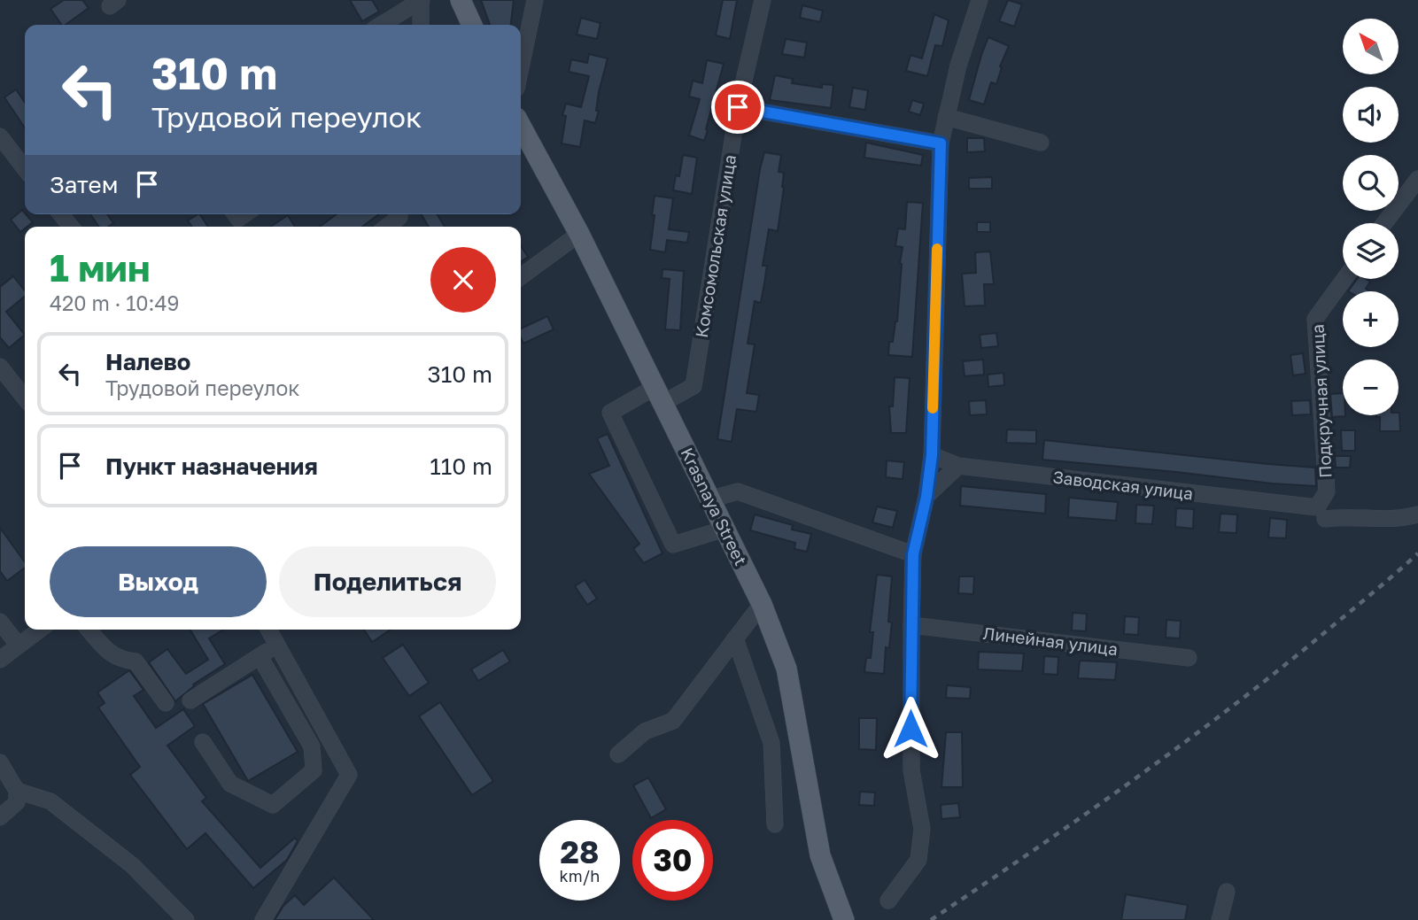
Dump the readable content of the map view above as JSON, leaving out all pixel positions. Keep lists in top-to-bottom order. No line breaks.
{"streets":{"main road":["Krasnaya Street"],"street":["Комсомольская улица","Подкручная улица","Заводская улица","Линейная улица"]},"crossings":[["Комсомольская улица","Krasnaya Street"],["Подкручная улица","Заводская улица"]],"north":"top left","page":{"map_buttons":["+","−"],"turn":["310 m","Трудовой переулок"],"then":"Затем","heading":["1 мин","420 m · 10:49"],"list":[{"name":"Налево","note":"Трудовой переулок","value":"310 m"},{"name":"Пункт назначения","value":"110 m"}],"buttons":["Выход","Поделиться"],"speed":"28 km/h","limit":"30"}}
